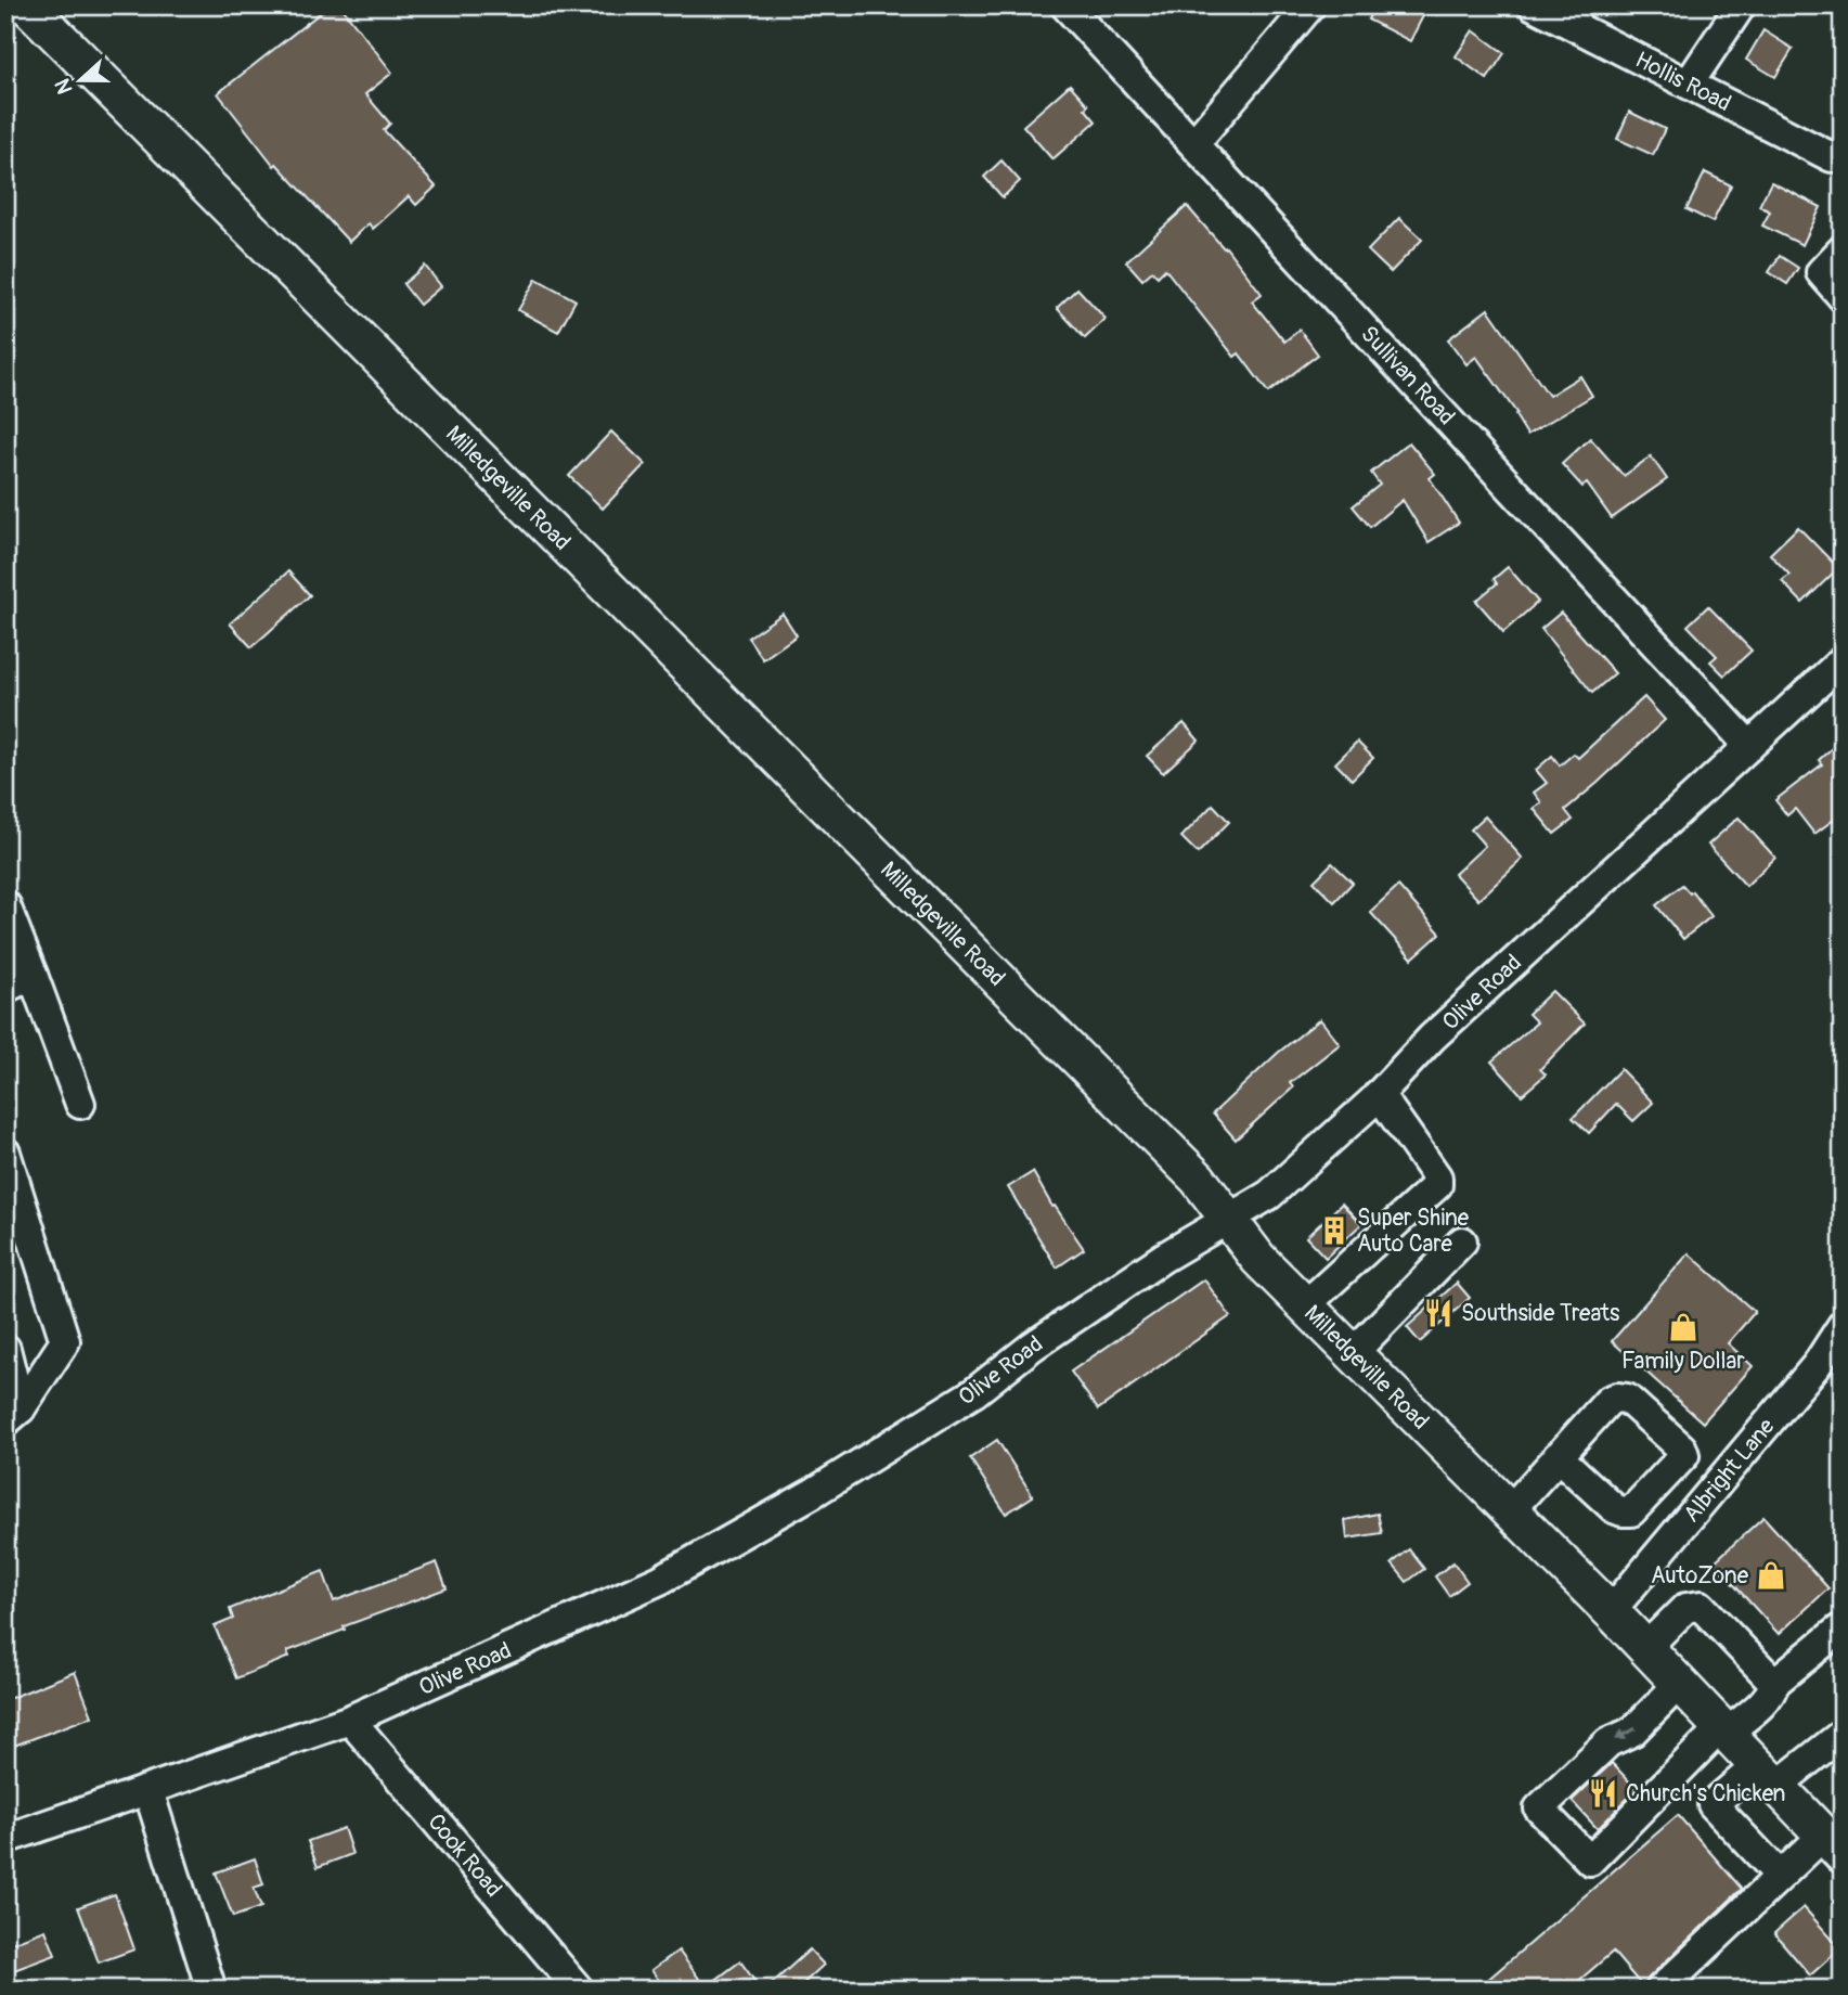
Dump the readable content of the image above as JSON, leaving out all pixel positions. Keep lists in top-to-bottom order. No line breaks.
{"streets":{"main road":["Milledgeville Road"],"street":["Hollis Road","Sullivan Road","Olive Road","Albright Lane","Cook Road"]},"crossings":[["Sullivan Road","Olive Road"],["Milledgeville Road","Olive Road"],["Milledgeville Road","Albright Lane"],["Olive Road","Cook Road"]],"places":{"building":["Super Shine Auto Care"],"restaurant":["Southside Treats","Church's Chicken"],"shop":["Family Dollar","AutoZone"]},"north":"left"}
